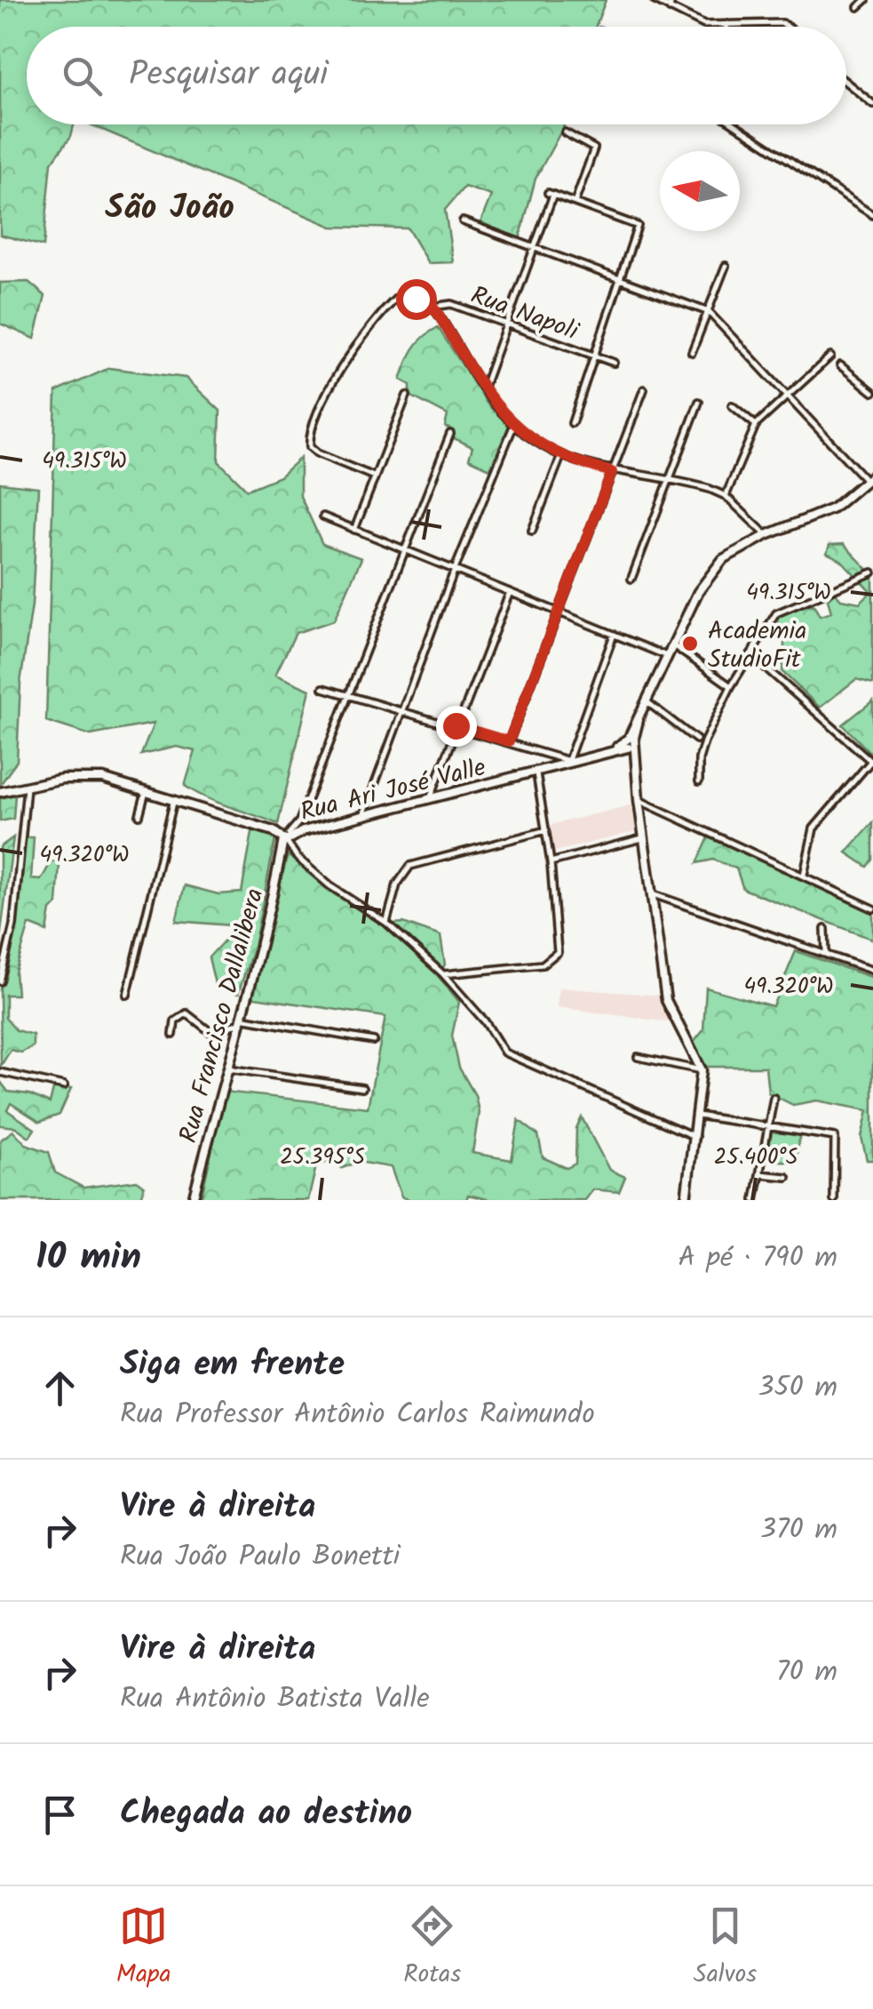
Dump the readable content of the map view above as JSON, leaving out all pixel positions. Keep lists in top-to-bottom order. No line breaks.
{"streets":{"street":["Rua Napoli","Rua Ari José Valle","Rua Francisco Dallalibera"]},"crossings":[["Rua Ari José Valle","Rua Francisco Dallalibera"]],"districts":["São João"],"places":["Academia StudioFit"],"north":"left","page":{"search":"Pesquisar aqui","heading":["10 min","A pé · 790 m"],"list":[["Siga em frente","Rua Professor Antônio Carlos Raimundo","350 m"],["Vire à direita","Rua João Paulo Bonetti","370 m"],["Vire à direita","Rua Antônio Batista Valle","70 m"],"Chegada ao destino"],"nav":["Mapa","Rotas","Salvos"]},"coordinates":["49.315°W","49.320°W","25.395°S","25.400°S"]}
